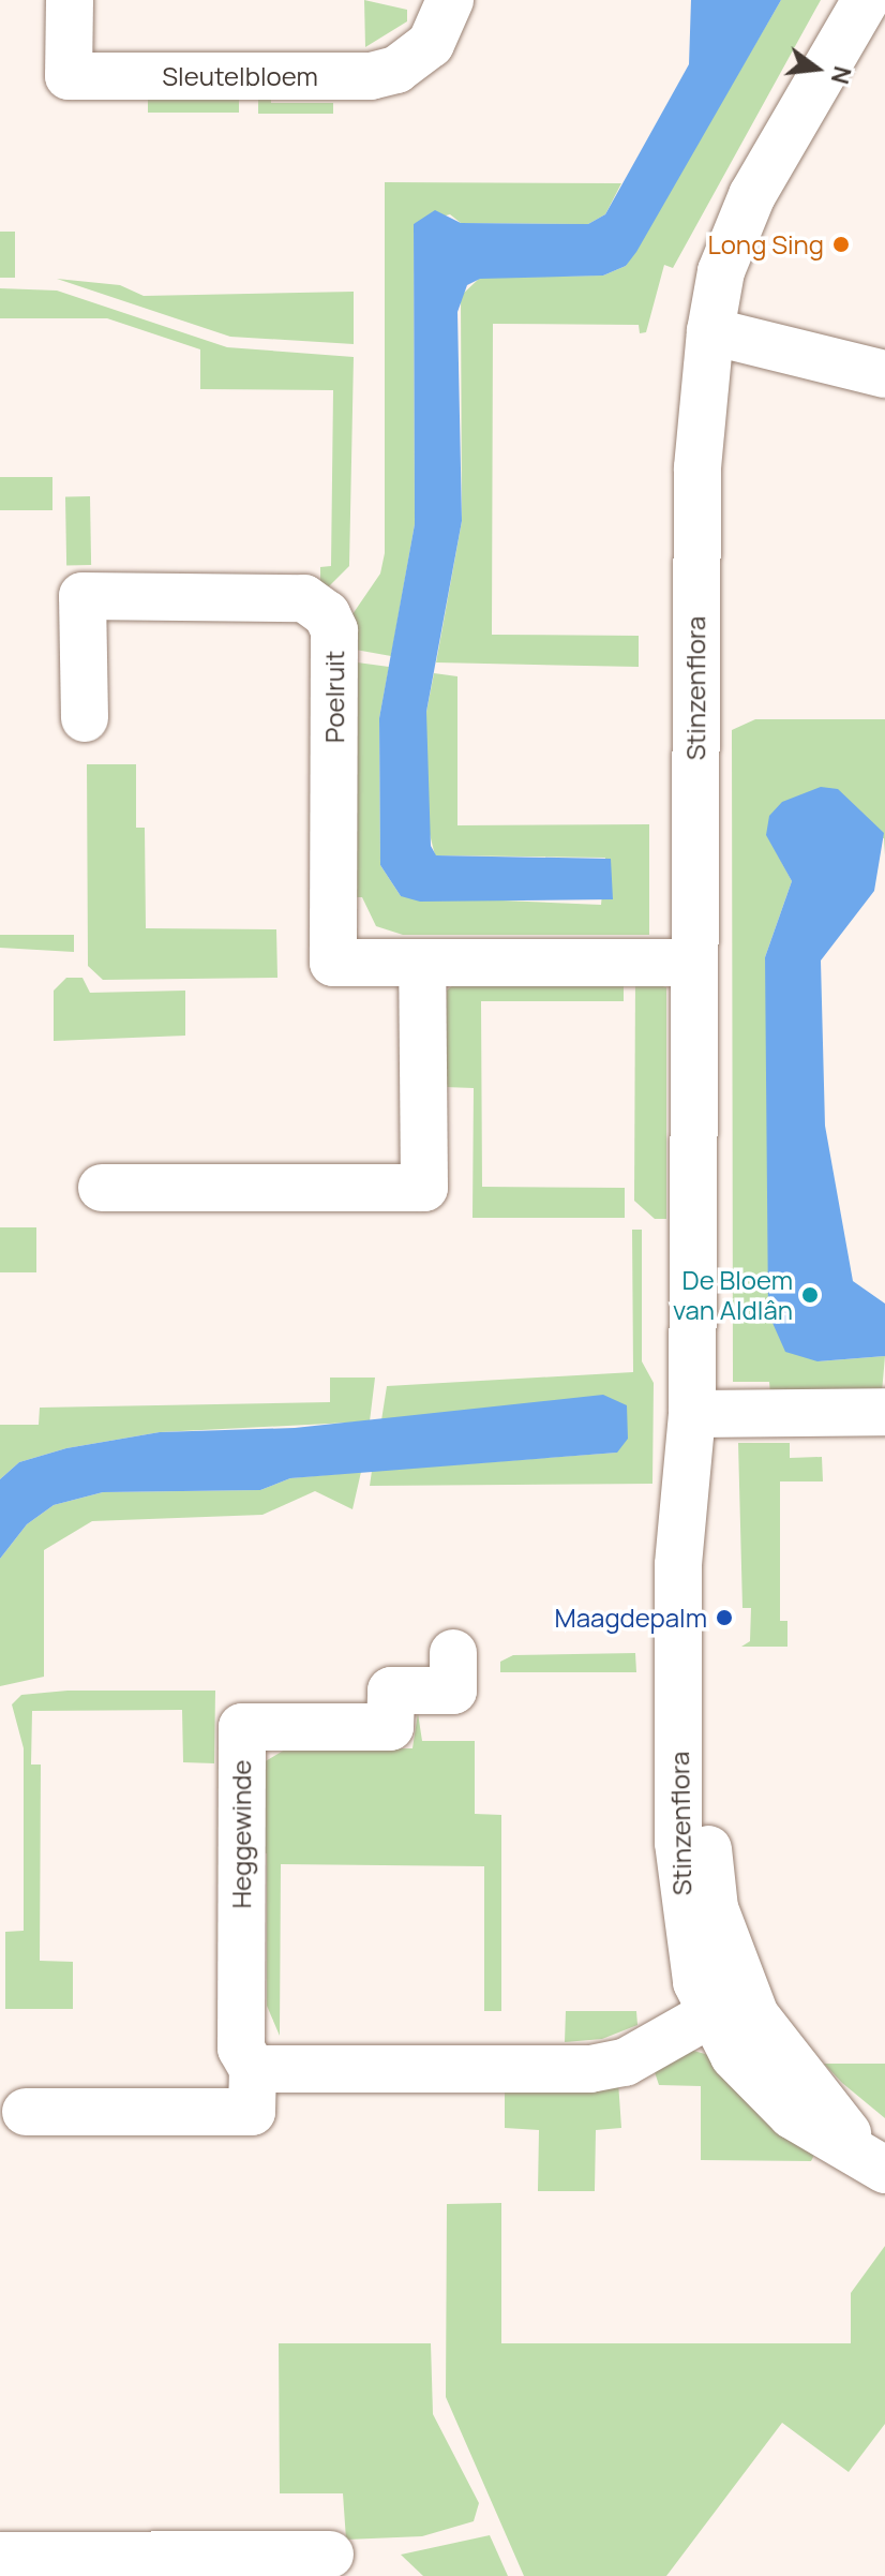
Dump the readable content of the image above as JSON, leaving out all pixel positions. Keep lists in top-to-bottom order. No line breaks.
{"streets":{"street":["Sleutelbloem","Stinzenflora","Poelruit","Heggewinde"]},"crossings":[["Stinzenflora","Poelruit"]],"places":["Long Sing","De Bloem van Aldlân","Maagdepalm"],"north":"right"}
